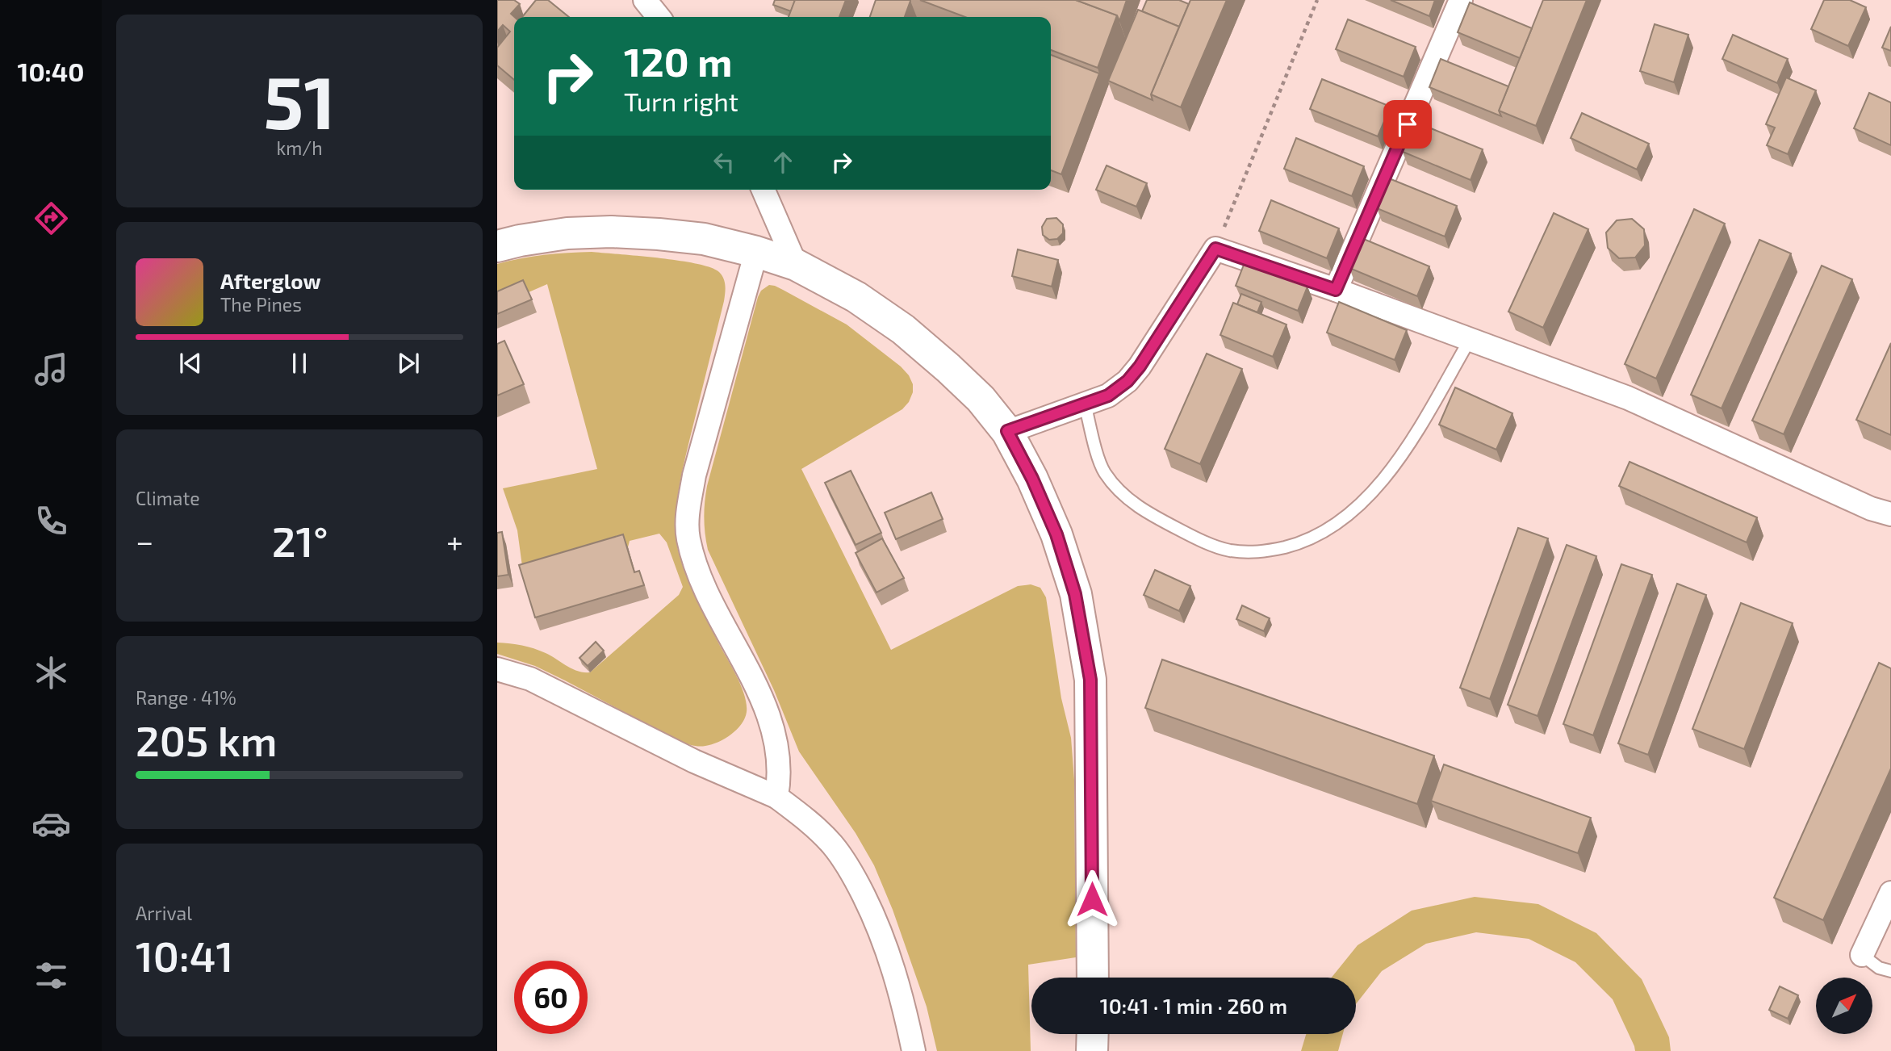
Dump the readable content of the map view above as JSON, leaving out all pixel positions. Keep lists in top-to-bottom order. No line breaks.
{"north":"top right","page":{"tabs":"10:40","tile":[["51","km/h"],"Climate",["Range · 41%","205 km"],["Arrival","10:41"]],"turn":["120 m","Turn right"],"song":["Afterglow","The Pines"],"heat":["−","21°","+"],"limit":"60","trip":"10:41 · 1 min · 260 m"}}
